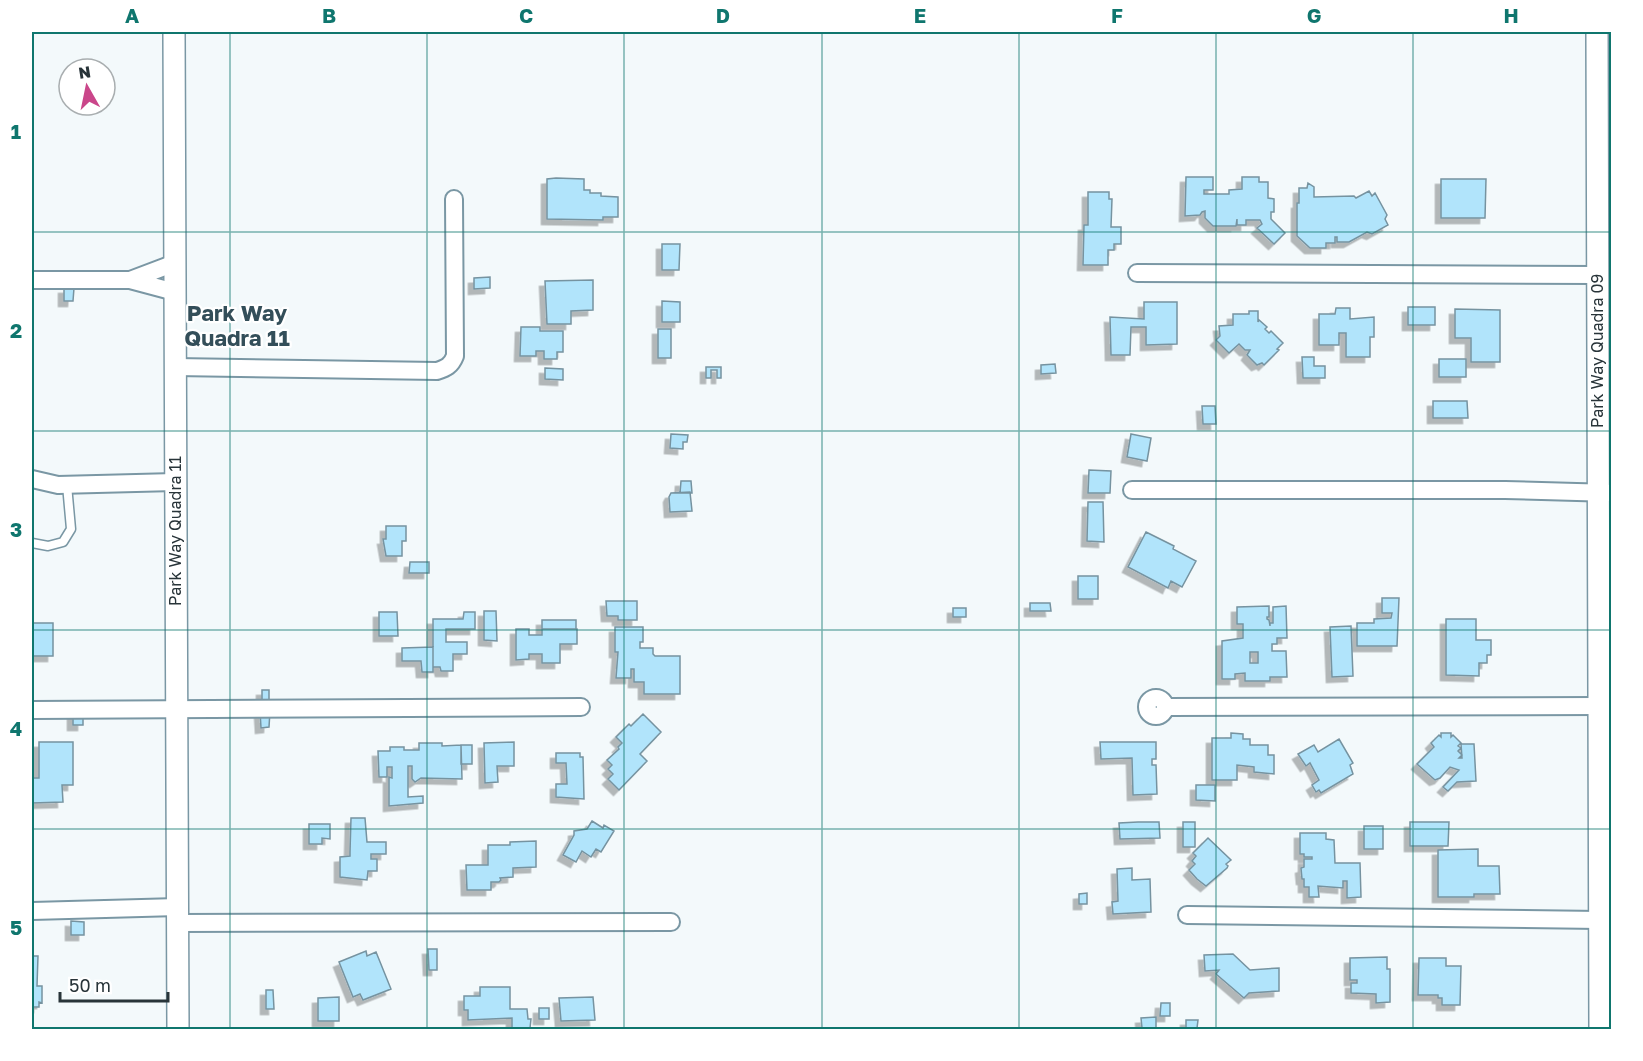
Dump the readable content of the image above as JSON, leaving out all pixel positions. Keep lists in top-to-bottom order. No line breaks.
{"streets":{"street":["Park Way Quadra 09","Park Way Quadra 11"]},"districts":["Park Way Quadra 11"],"scale_bar":"50 m","north":"top","grid":{"columns":["A","B","C","D","E","F","G","H"],"rows":["1","2","3","4","5"]}}
